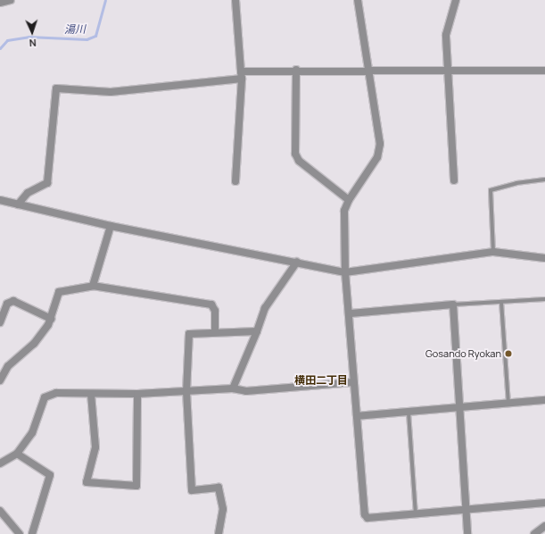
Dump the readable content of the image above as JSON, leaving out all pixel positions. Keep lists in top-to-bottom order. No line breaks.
{"districts":["横田二丁目"],"water":["湯川"],"places":["Gosando Ryokan"],"north":"bottom"}
